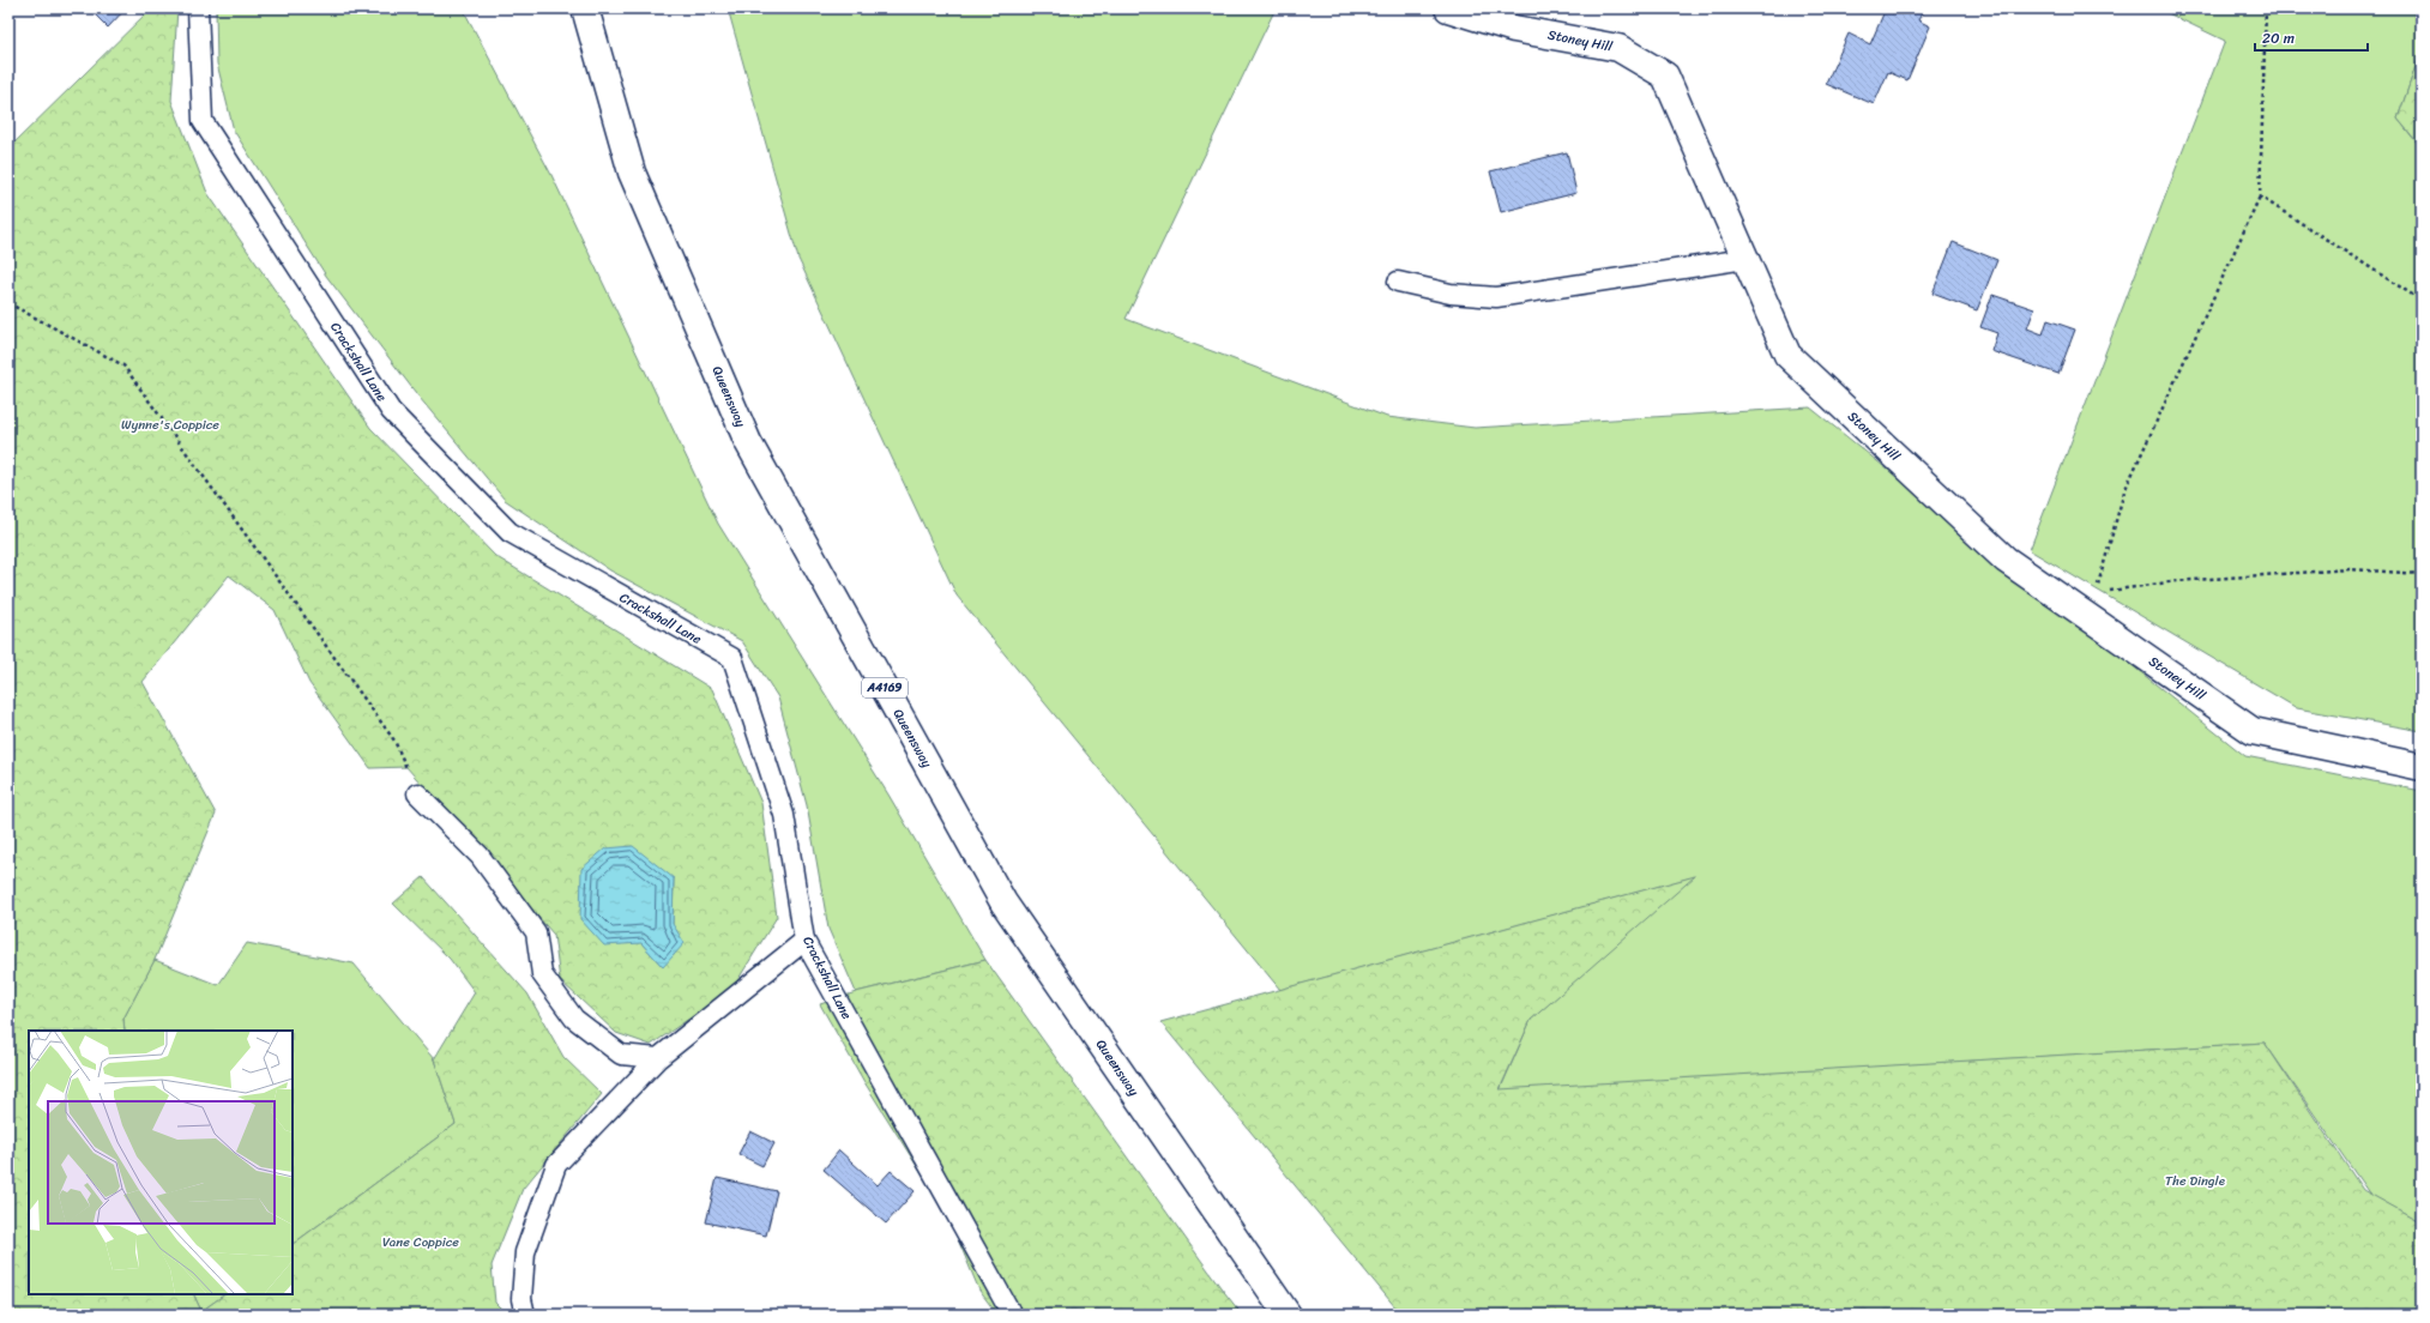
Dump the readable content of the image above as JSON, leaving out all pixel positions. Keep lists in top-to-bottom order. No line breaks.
{"streets":{"main road":["Stoney Hill","Queensway","A4169"],"lane":["Crackshall Lane"]},"parks":["Wynne's Coppice","The Dingle","Vane Coppice"],"scale_bar":"20 m"}
